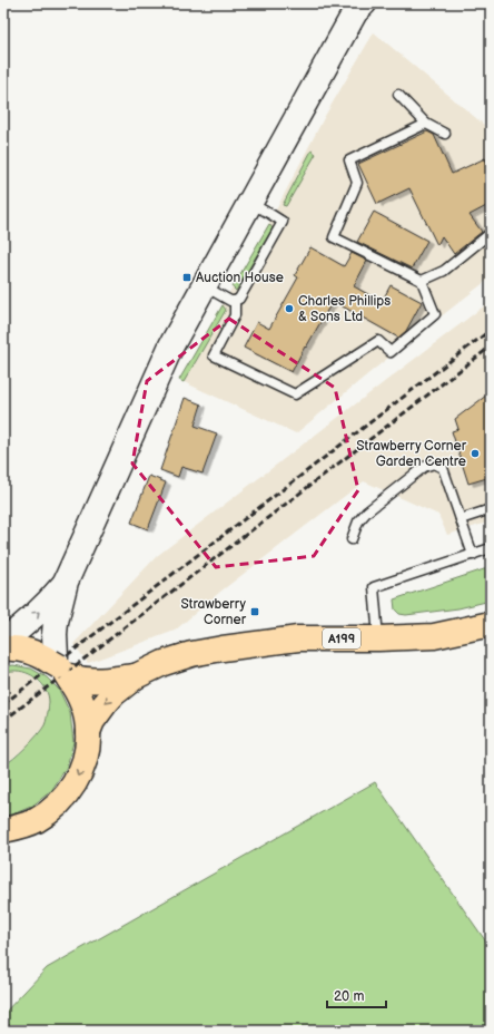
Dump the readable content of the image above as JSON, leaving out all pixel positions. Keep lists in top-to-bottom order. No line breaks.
{"streets":{"main road":["A199"]},"places":{"transit":["Auction House","Strawberry Corner"],"other":["Charles Phillips & Sons Ltd","Strawberry Corner Garden Centre"]},"scale_bar":"20 m"}
